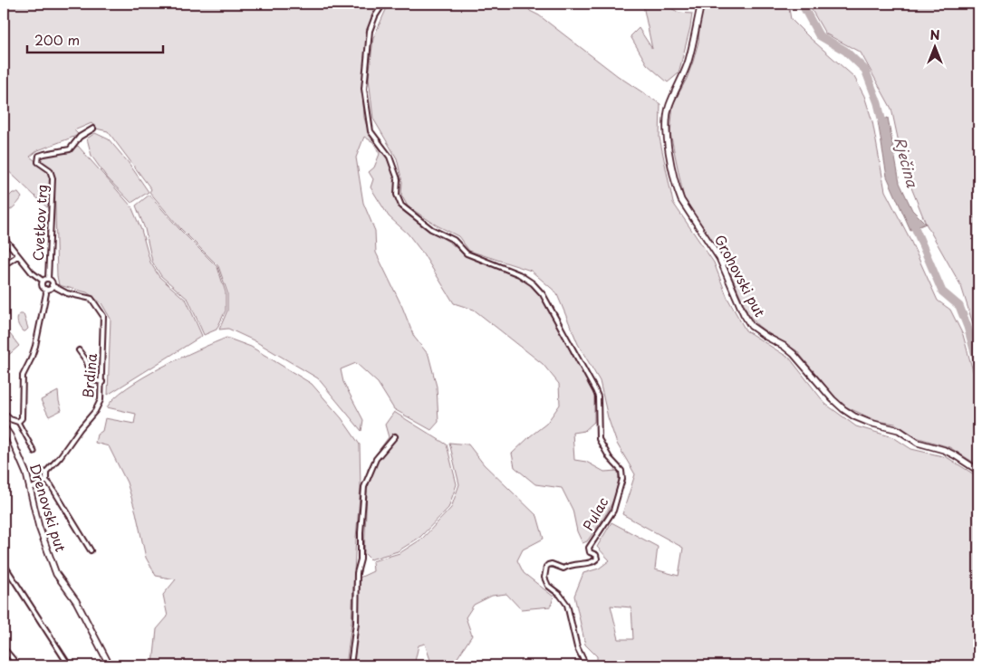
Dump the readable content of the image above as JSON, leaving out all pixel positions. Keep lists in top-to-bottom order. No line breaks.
{"streets":{"main road":["Grohovski put","Drenovski put"],"street":["Cvetkov trg","Brdina","Pulac"]},"crossings":[["Cvetkov trg","Brdina"]],"water":["Rječina"],"scale_bar":"200 m","north":"top"}
